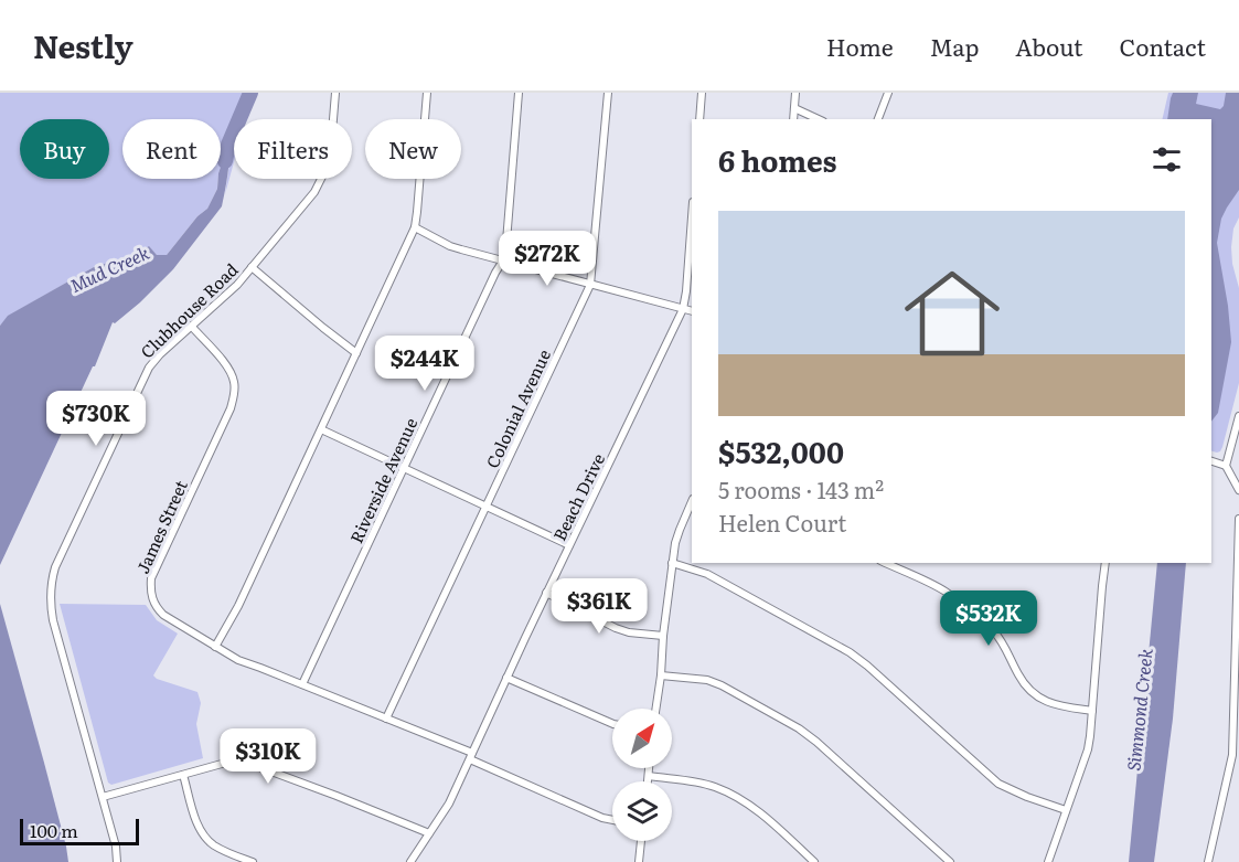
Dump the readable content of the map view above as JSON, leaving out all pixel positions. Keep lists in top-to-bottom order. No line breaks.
{"streets":{"street":["Clubhouse Road","Colonial Avenue","Riverside Avenue","Beach Drive","James Street"]},"crossings":[["Clubhouse Road","James Street"],["Colonial Avenue","James Street"],["Riverside Avenue","James Street"],["Beach Drive","James Street"]],"water":["Mud Creek","Simmond Creek"],"scale_bar":"100 m","north":"top right","page":{"header":"Nestly","nav":["Home","Map","About","Contact"],"chip":["Buy","Rent","Filters","New"],"heading":"6 homes","list":[{"name":"$532,000","note":"5 rooms · 143 m² · Helen Court"}],"price":["$272K","$244K","$730K","$361K","$532K","$310K"],"scale":"100 m"}}
